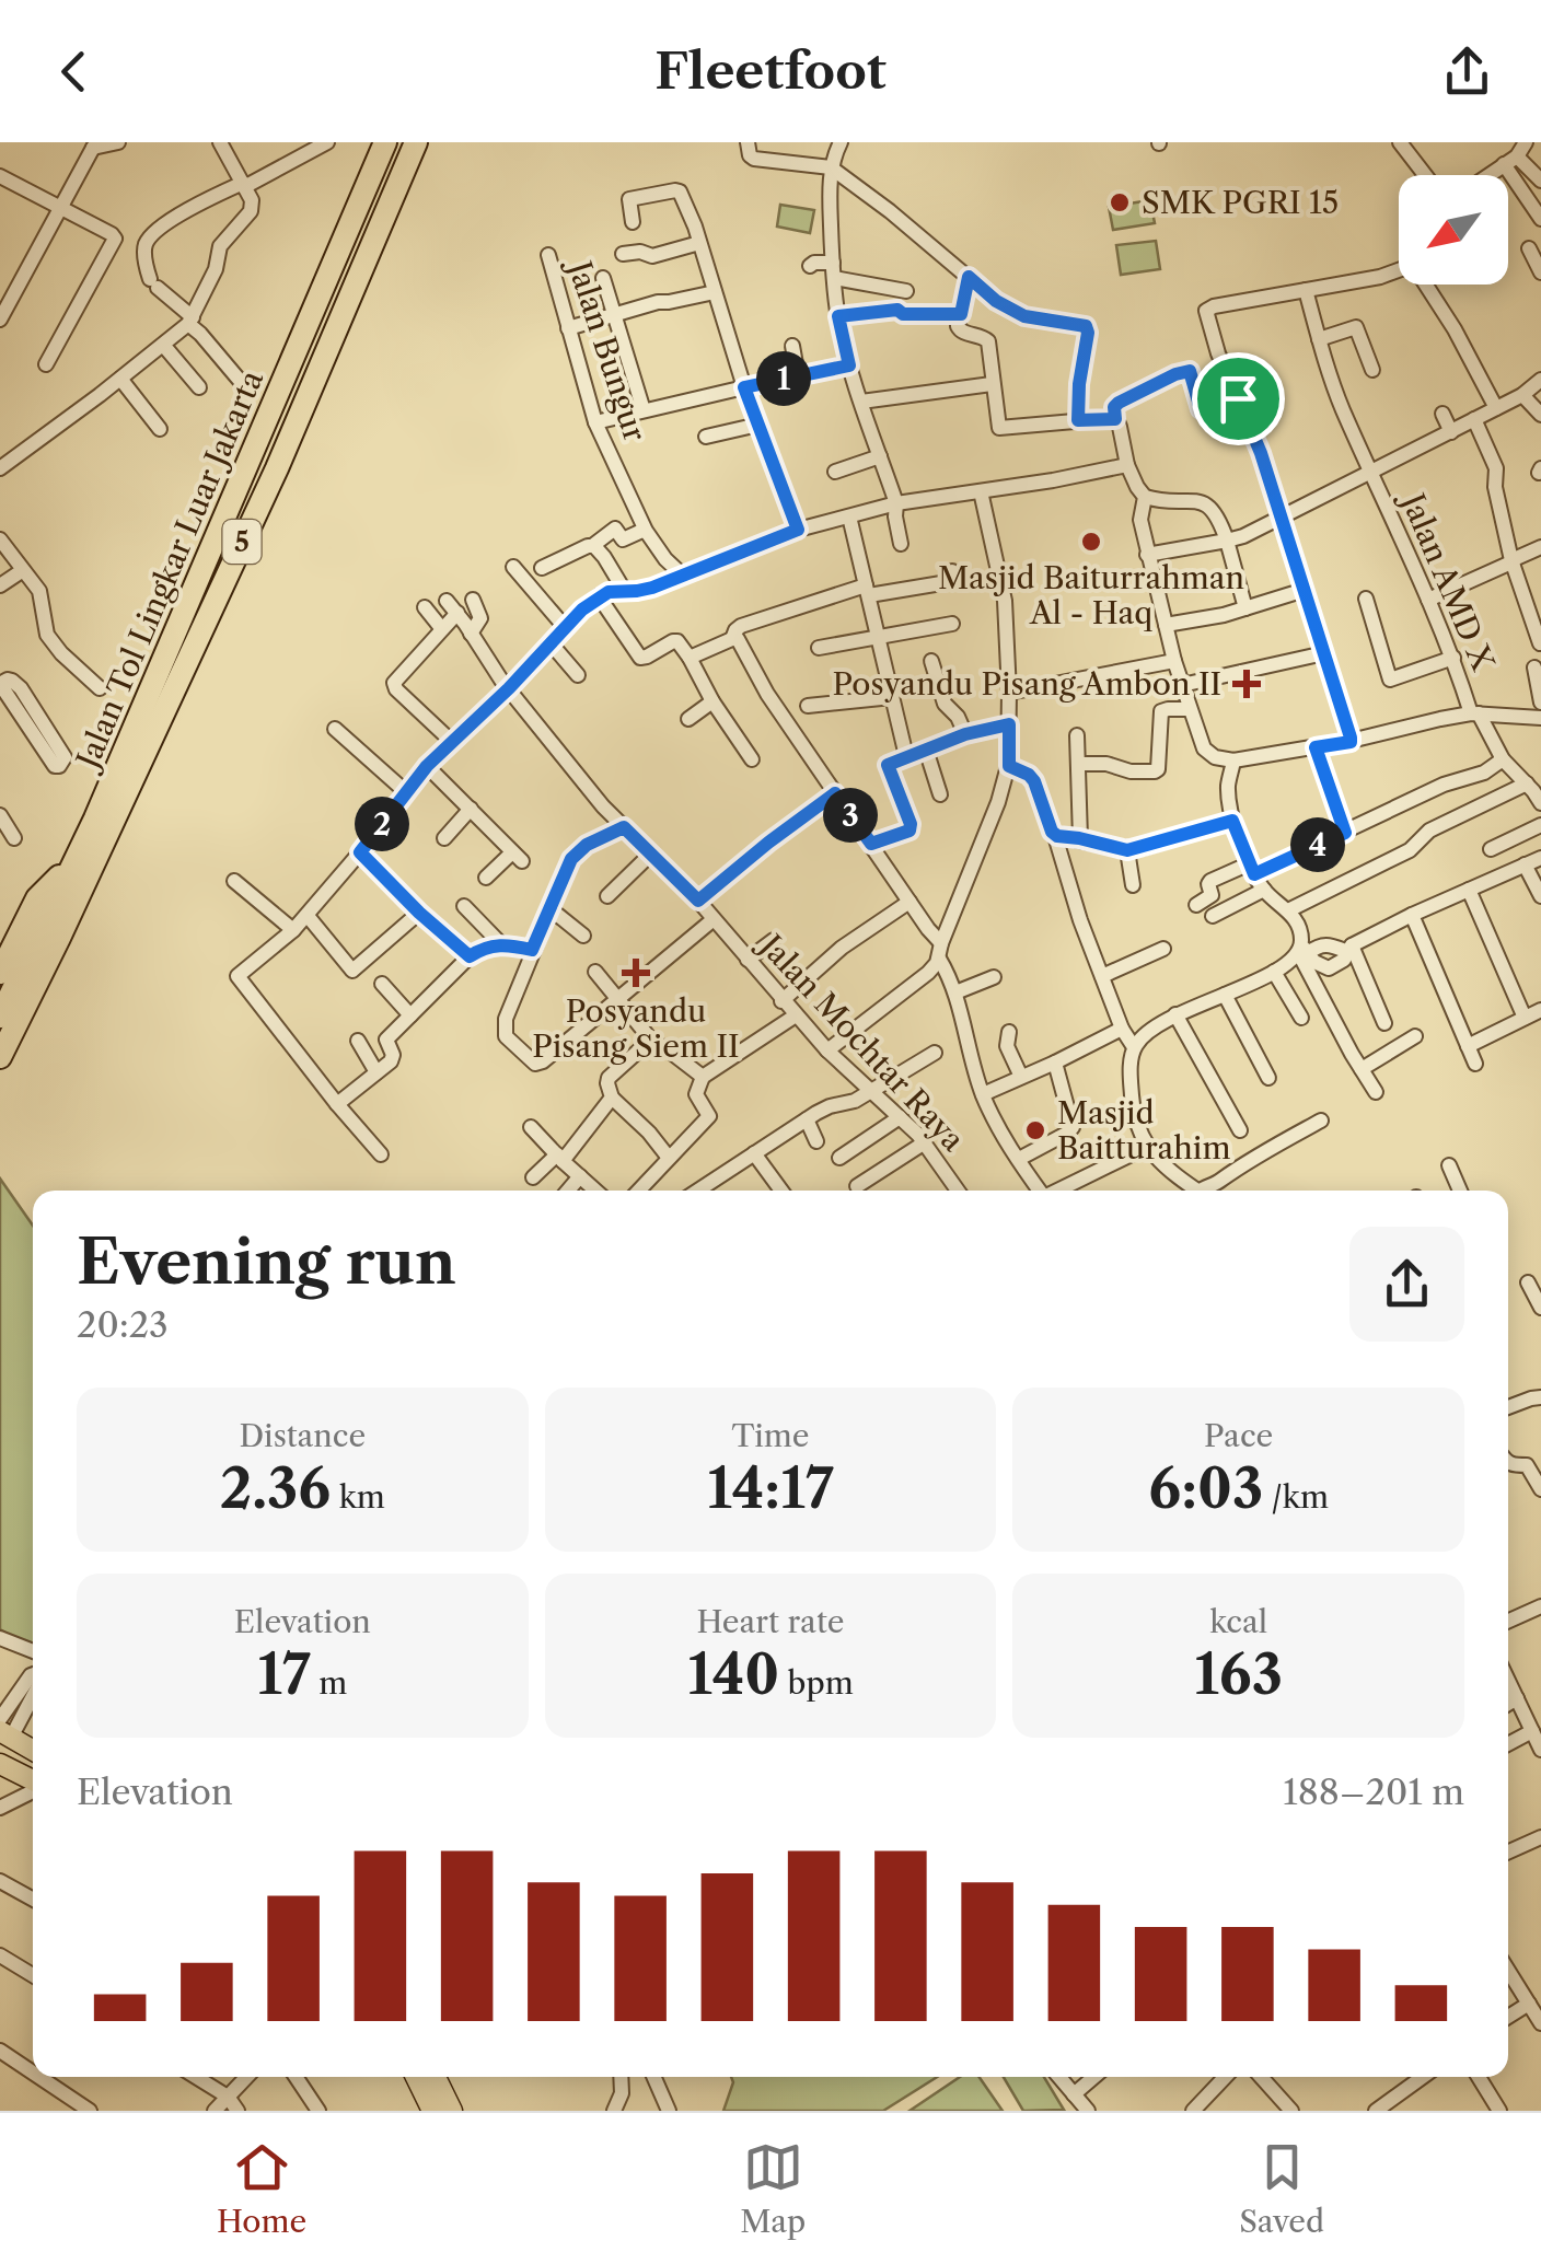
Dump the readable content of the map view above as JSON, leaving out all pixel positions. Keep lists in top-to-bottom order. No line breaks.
{"streets":{"highway":["5","Jalan Tol Lingkar Luar Jakarta"],"street":["Jalan Bungur","Jalan AMD X","Jalan Mochtar Raya"]},"places":{"other":["SMK PGRI 15","Masjid Baiturrahman Al - Haq","Masjid Baitturahim"],"health":["Posyandu Pisang Ambon II","Posyandu Pisang Siem II"]},"north":"bottom left","page":{"header":"Fleetfoot","pins":["1","3","2","4"],"heading":["Evening run","20:23"],"stats":[["Distance","2.36 km"],["Time","14:17"],["Pace","6:03 /km"],["Elevation","17 m"],["Heart rate","140 bpm"],["kcal","163"]],"chart":["Elevation","188–201 m"],"tabs":["Home","Map","Saved"]}}
